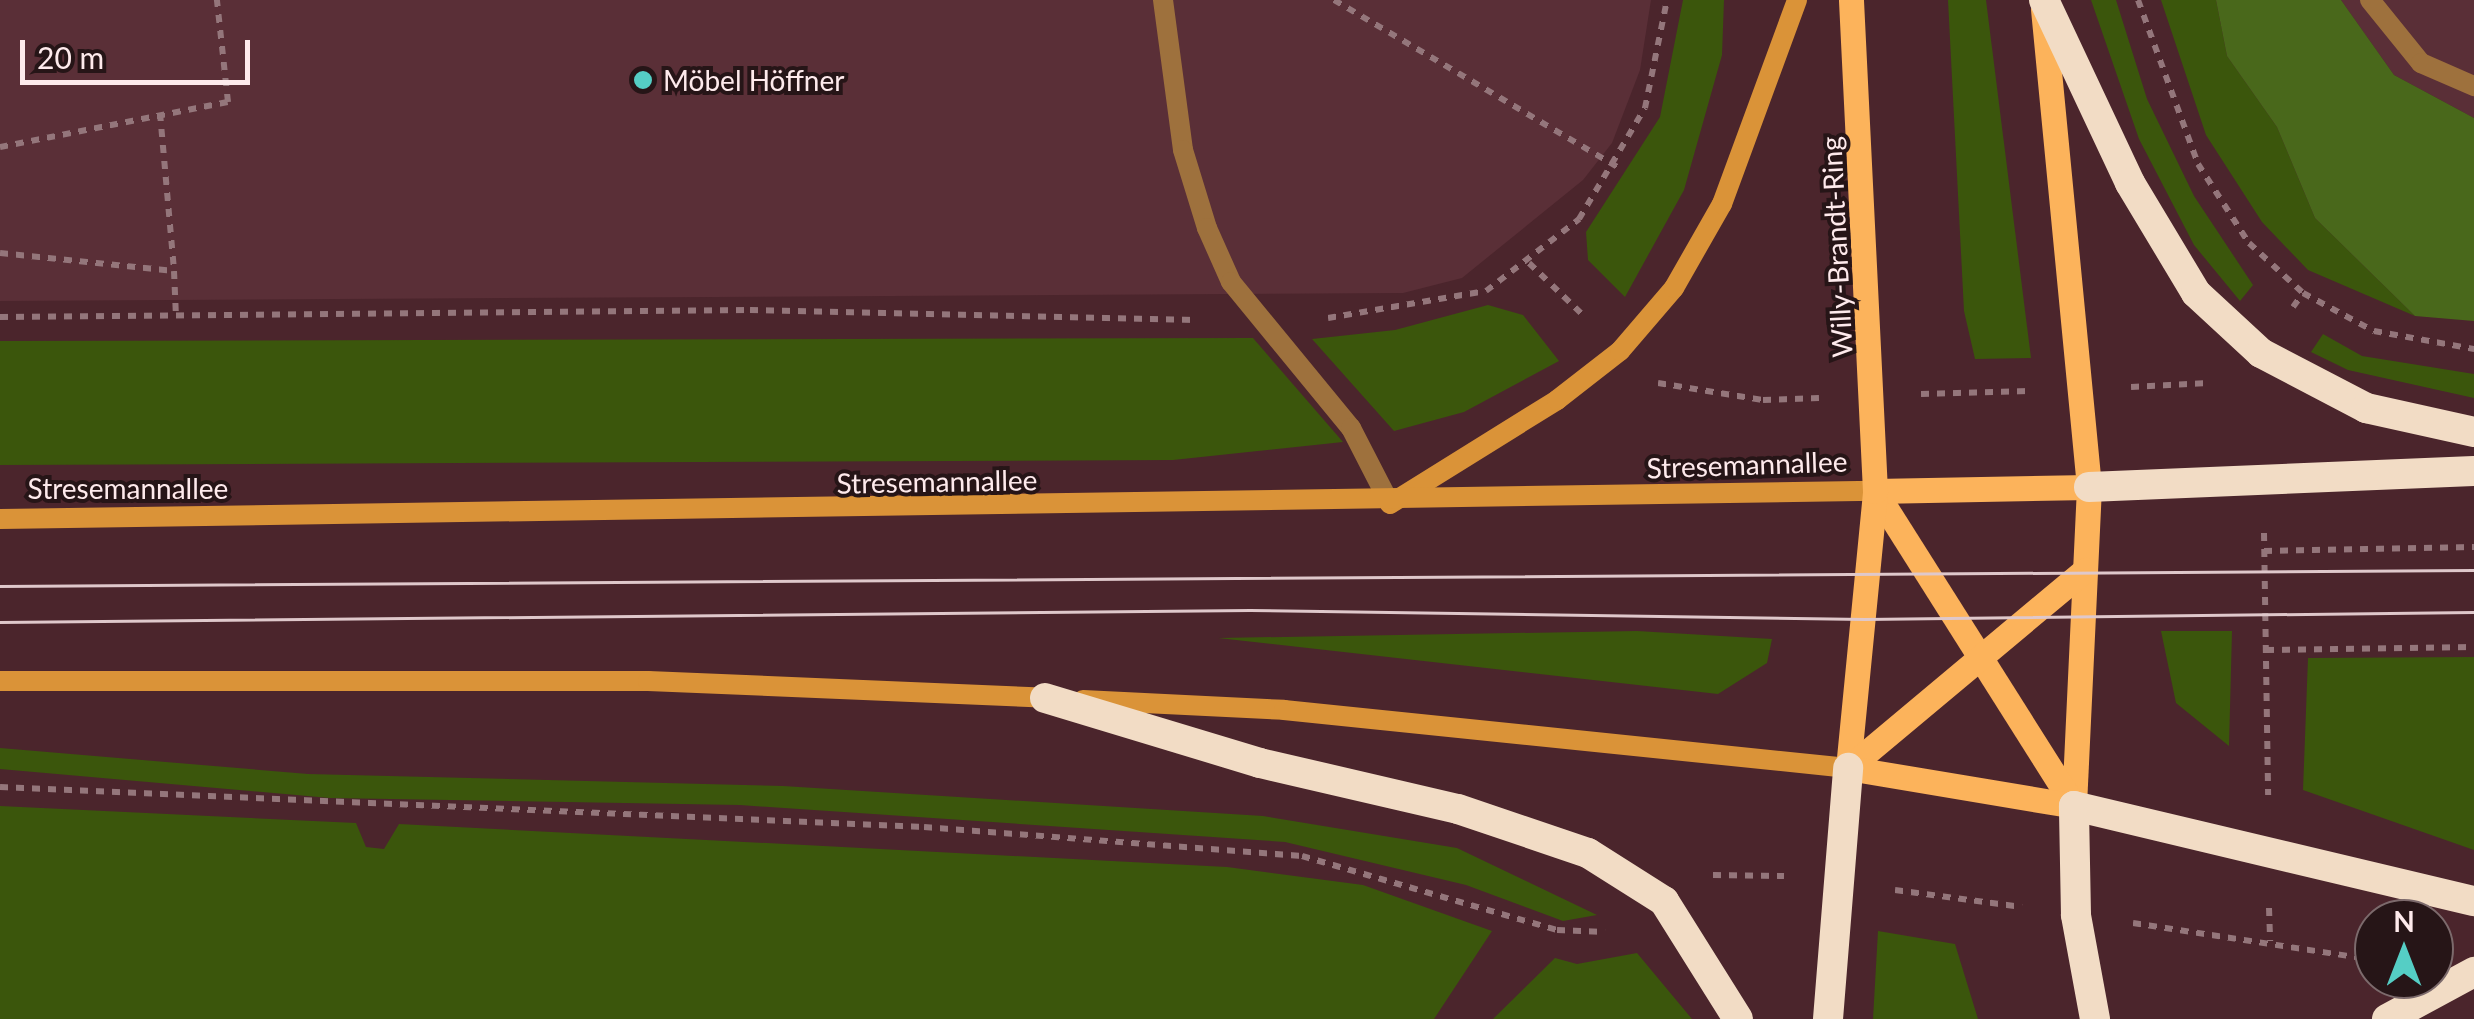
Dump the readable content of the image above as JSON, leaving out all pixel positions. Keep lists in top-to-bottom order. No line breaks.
{"streets":{"main road":["Willy-Brandt-Ring","Stresemannallee"]},"crossings":[["Willy-Brandt-Ring","Stresemannallee"]],"places":["Möbel Höffner"],"scale_bar":"20 m","north":"top"}
